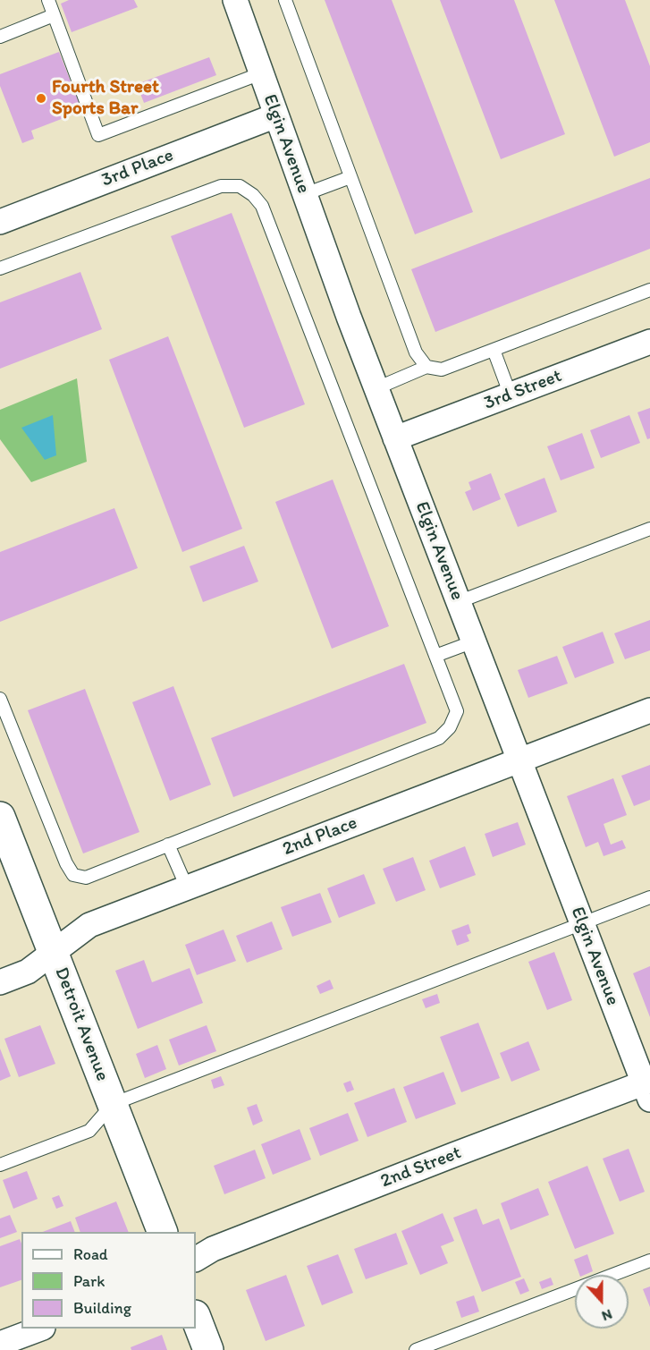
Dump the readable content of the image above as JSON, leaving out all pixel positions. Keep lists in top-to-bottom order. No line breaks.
{"streets":{"street":["Elgin Avenue","3rd Place","3rd Street","2nd Place","Detroit Avenue","2nd Street"]},"crossings":[["Elgin Avenue","3rd Place"],["Elgin Avenue","3rd Street"],["Elgin Avenue","2nd Place"],["Elgin Avenue","2nd Street"],["2nd Place","Detroit Avenue"]],"places":["Fourth Street Sports Bar"],"legend":["Road","Park","Building"],"north":"bottom"}
